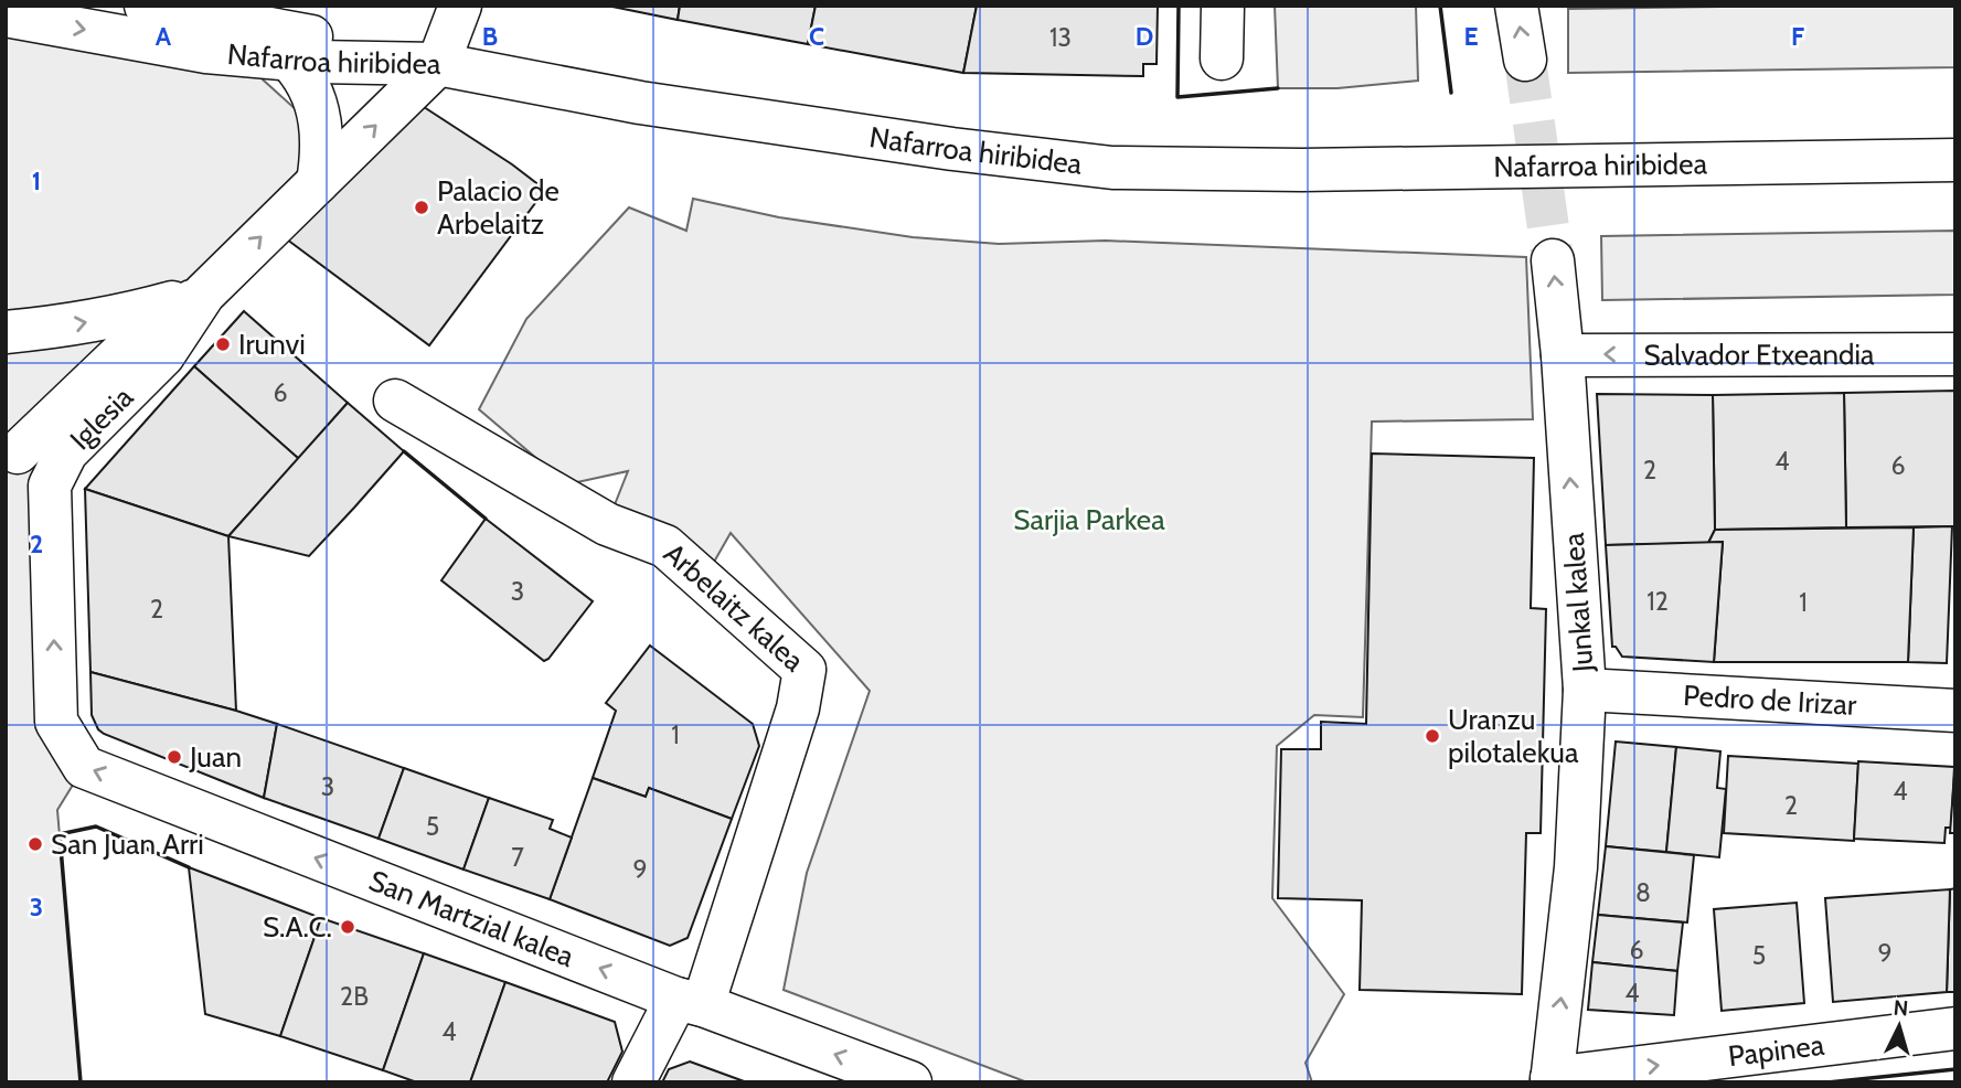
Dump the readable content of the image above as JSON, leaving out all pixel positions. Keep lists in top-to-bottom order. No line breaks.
{"streets":{"street":["Nafarroa hiribidea","Salvador Etxeandia","Iglesia","Junkal kalea","Arbelaitz kalea","Pedro de Irizar","San Martzial kalea","Papinea"]},"crossings":[["Nafarroa hiribidea","Iglesia"],["Salvador Etxeandia","Junkal kalea"],["Iglesia","San Martzial kalea"],["Junkal kalea","Pedro de Irizar"],["Junkal kalea","Papinea"],["Arbelaitz kalea","San Martzial kalea"]],"one_way":["Salvador Etxeandia","Junkal kalea","San Martzial kalea","Papinea"],"parks":["Sarjia Parkea"],"places":["Palacio de Arbelaitz","Irunvi","Uranzu pilotalekua","Juan","San Juan Arri","S.A.C."],"house_numbers":["13","6","4","6","2","3","12","1","2","1","3","4","2","5","7","9","8","6","9","5","4","2B","4"],"north":"top","grid":{"columns":["A","B","C","D","E","F"],"rows":["1","2","3"]}}
